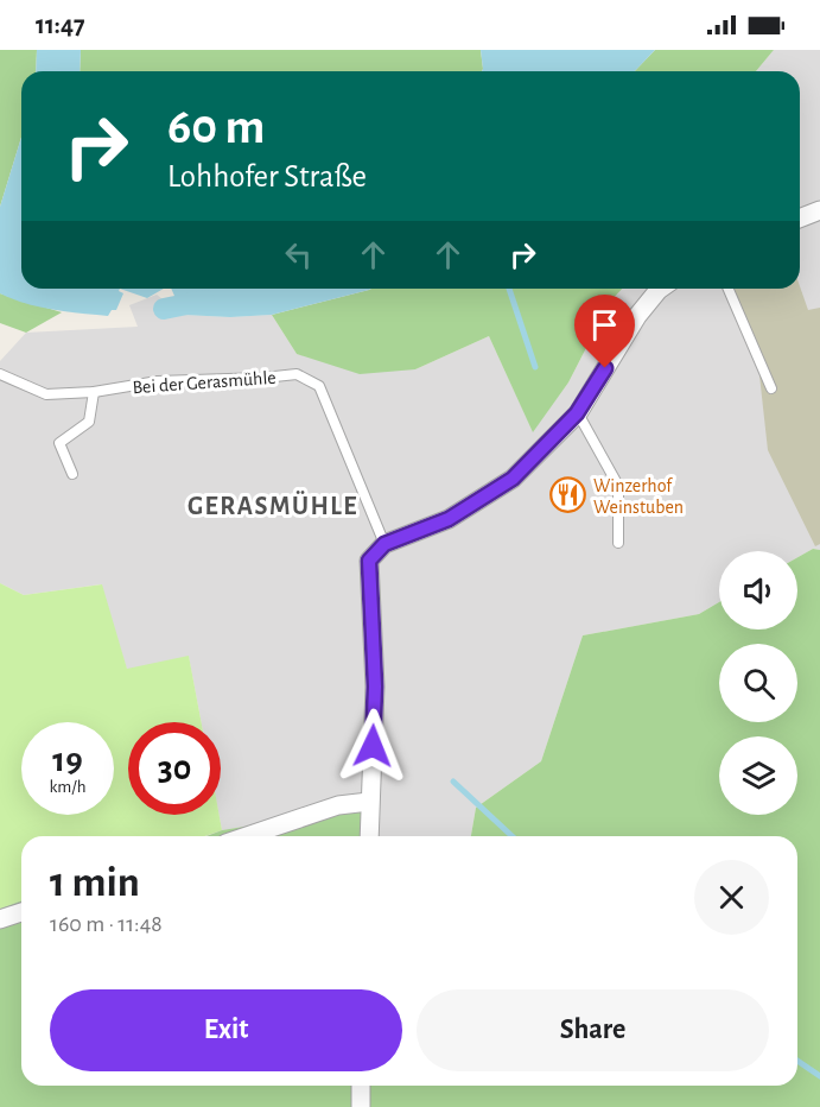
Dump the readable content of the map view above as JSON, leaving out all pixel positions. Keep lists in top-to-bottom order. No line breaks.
{"streets":{"lane":["Bei der Gerasmühle"]},"districts":["GERASMÜHLE"],"places":{"restaurant":["Winzerhof Weinstuben"]},"page":{"status":"11:47","turn":["60 m","Lohhofer Straße"],"speed":"19 km/h","limit":"30","heading":["1 min","160 m · 11:48"],"buttons":["Exit","Share"]}}
